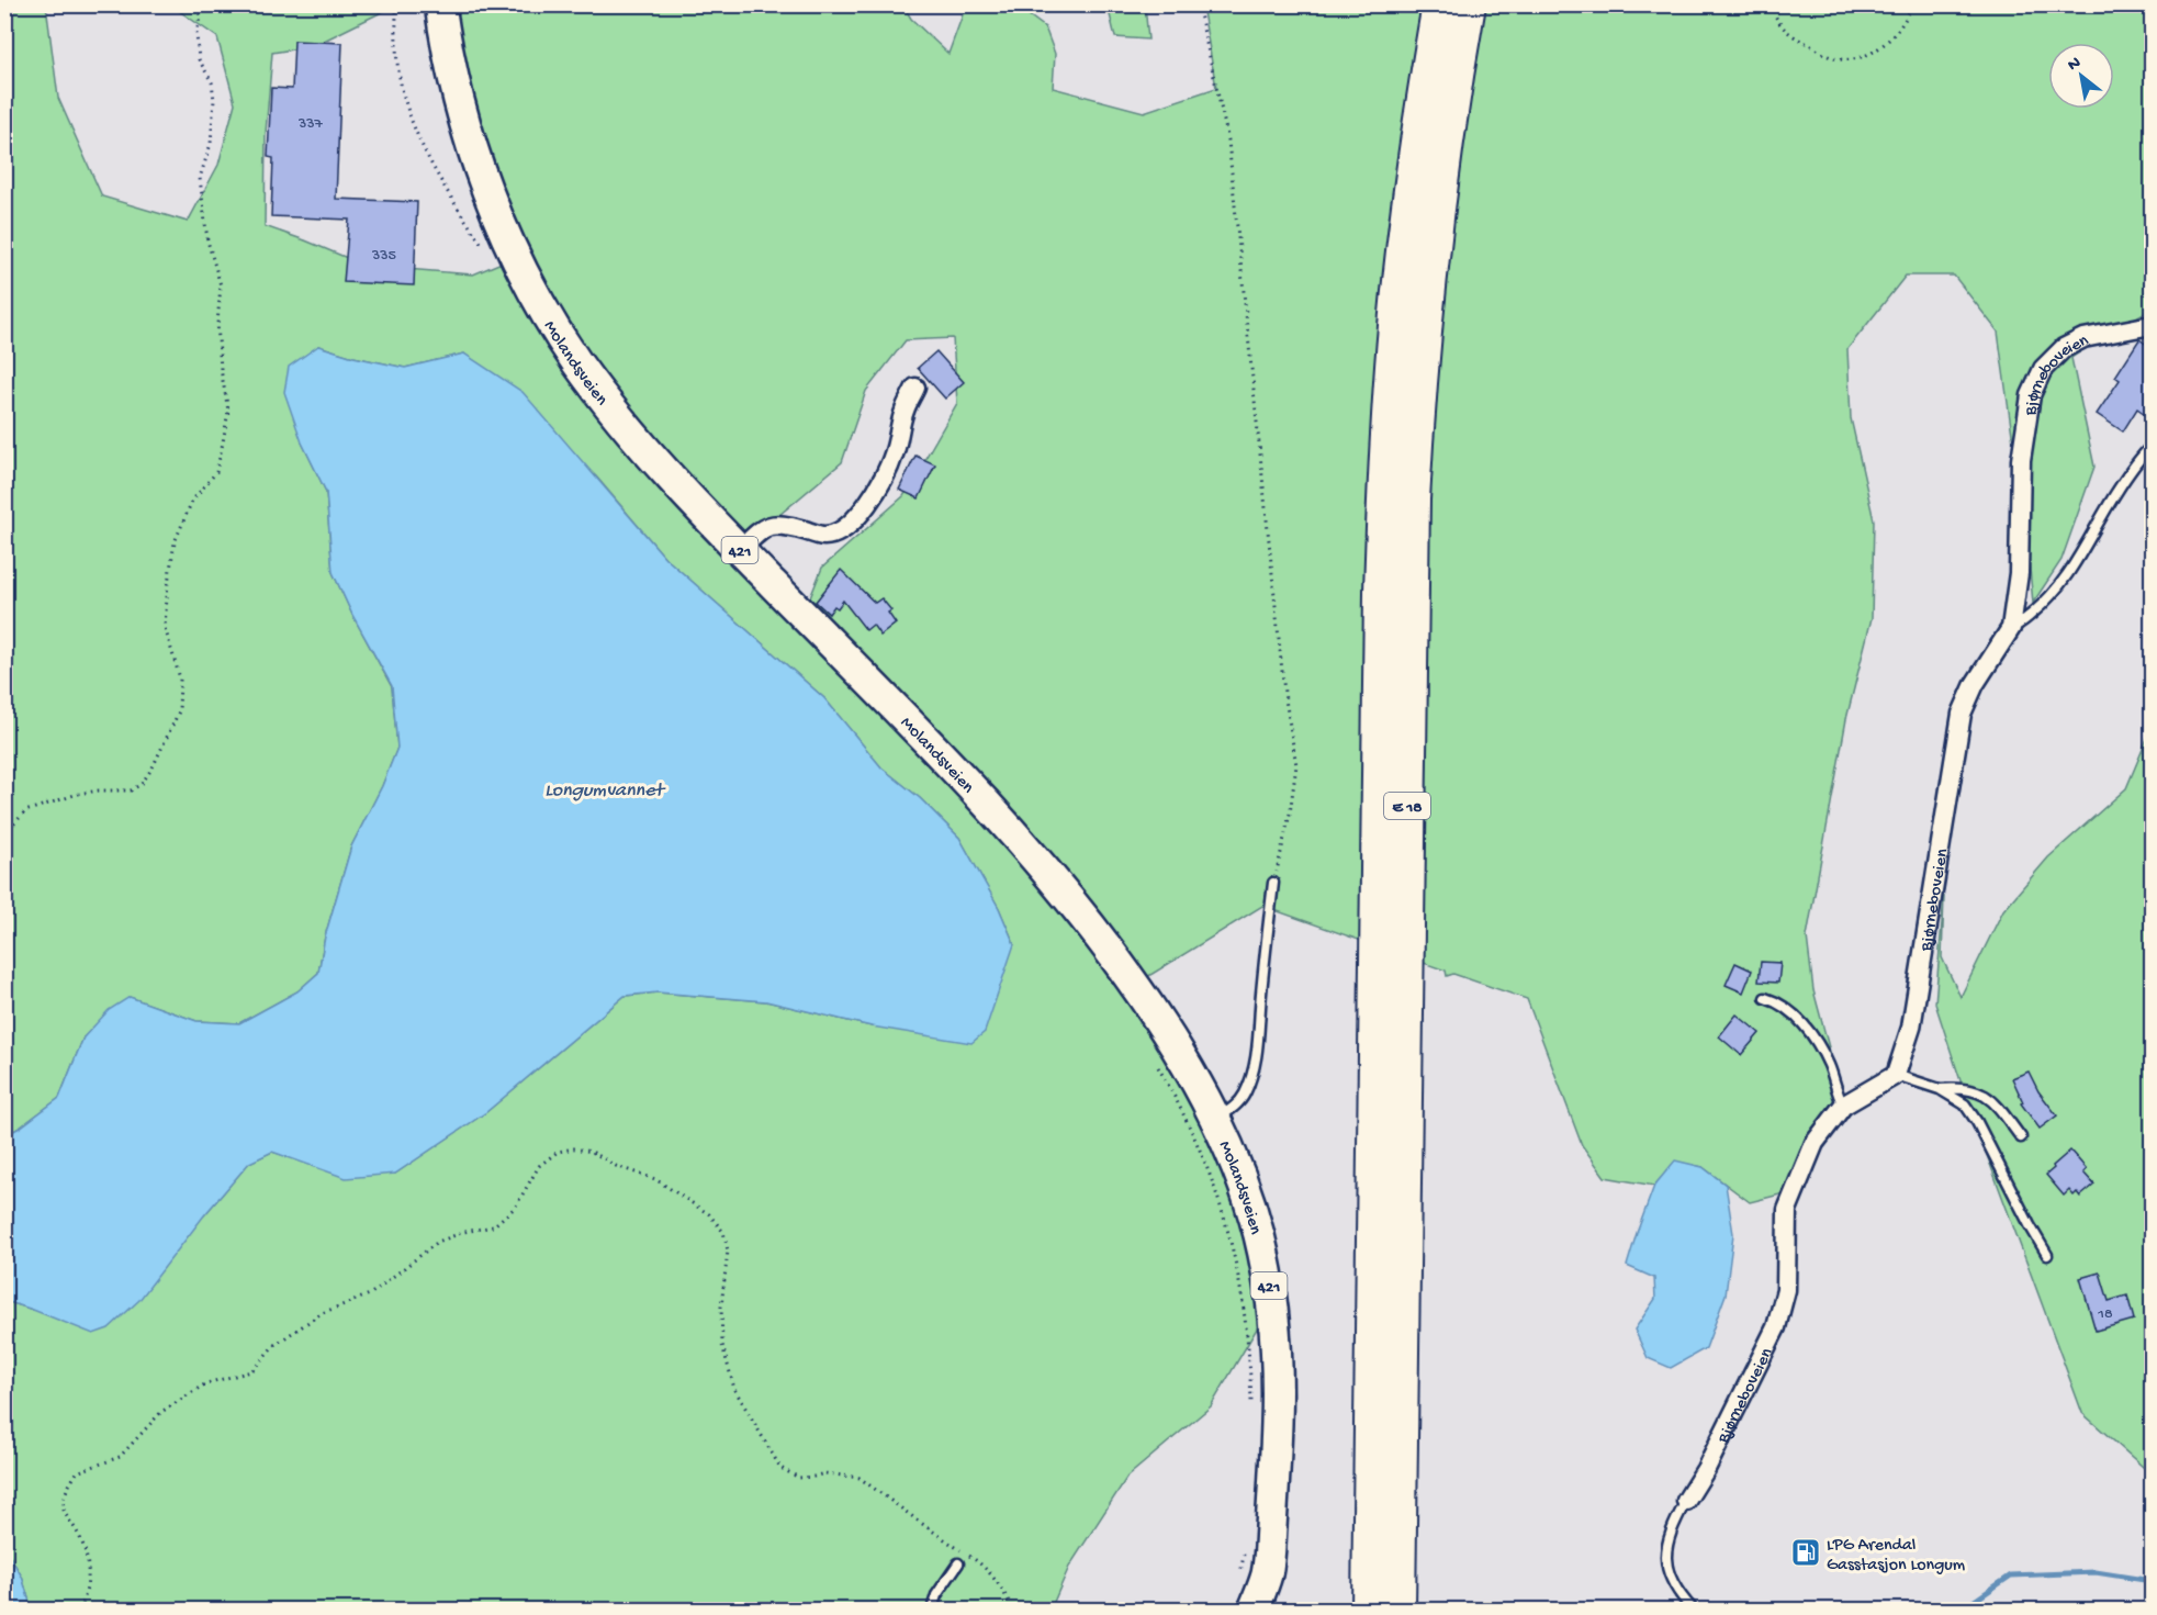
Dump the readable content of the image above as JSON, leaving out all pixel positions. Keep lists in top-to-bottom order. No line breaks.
{"streets":{"highway":["E 18"],"main road":["Molandsveien","421"],"street":["Bjørneboveien"]},"water":["Longumvannet"],"places":{"fuel station":["LPG Arendal Gasstasjon Longum"]},"house_numbers":["337","335","18"],"north":"top left"}
